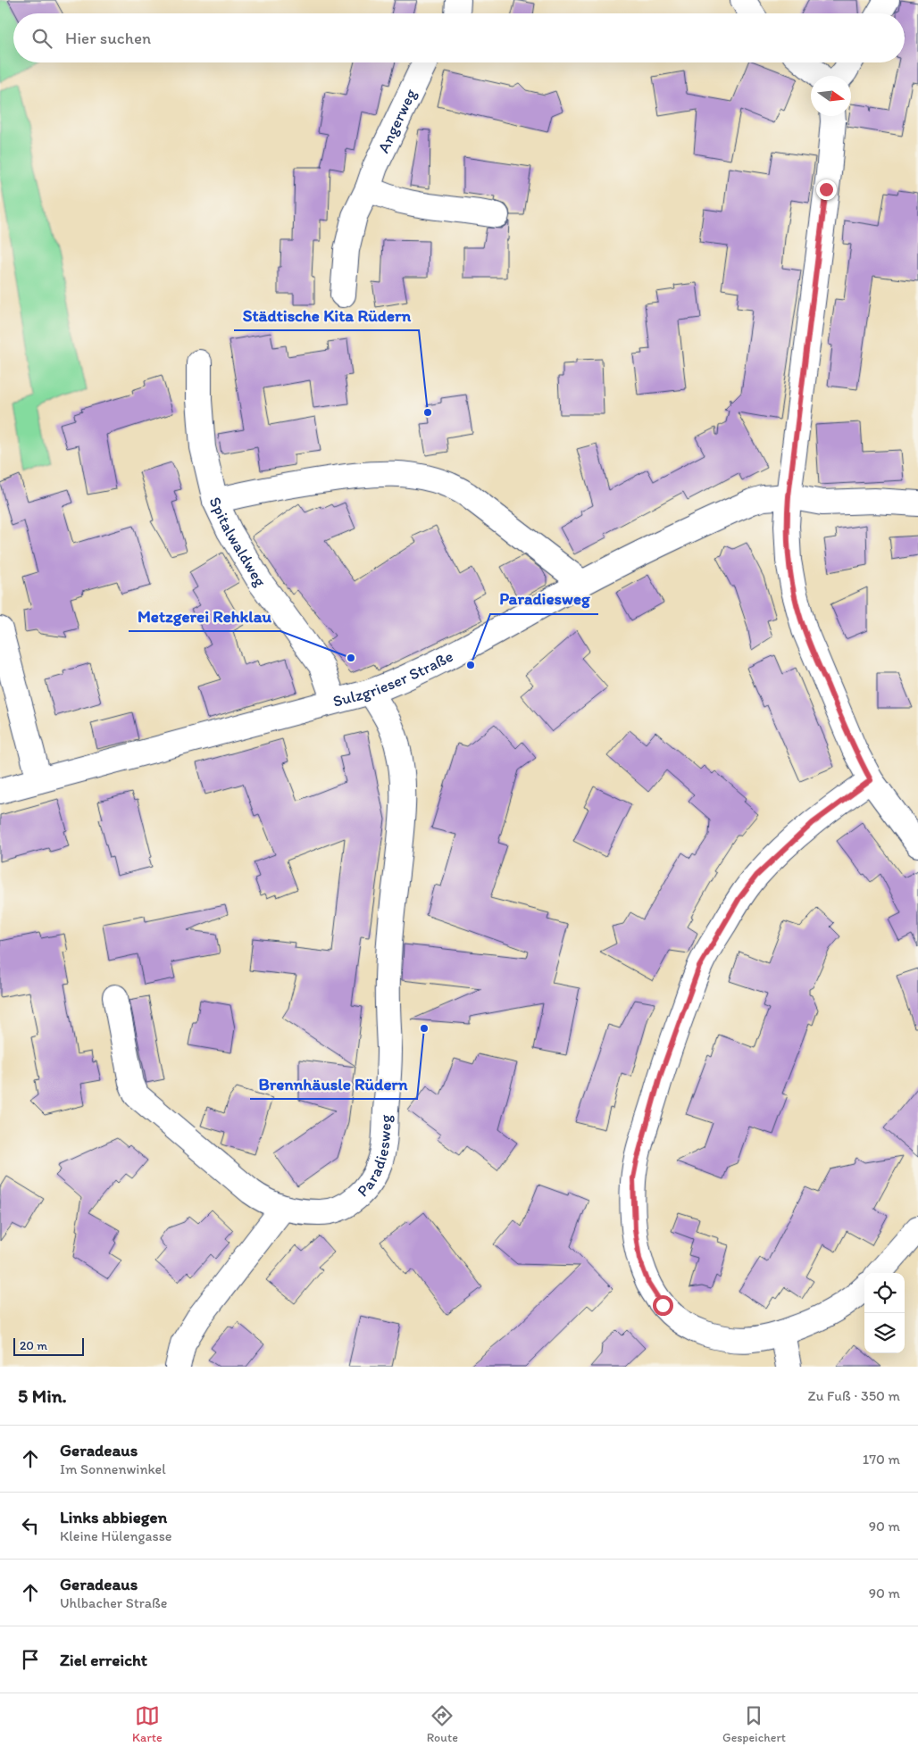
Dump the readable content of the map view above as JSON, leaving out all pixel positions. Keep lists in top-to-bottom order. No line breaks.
{"streets":{"street":["Angerweg","Spitalwaldweg","Sulzgrieser Straße","Paradiesweg"]},"crossings":[["Spitalwaldweg","Sulzgrieser Straße"],["Sulzgrieser Straße","Paradiesweg"]],"places":["Städtische Kita Rüdern","Metzgerei Rehklau","Paradiesweg","Brennhäusle Rüdern"],"scale_bar":"20 m","north":"right","page":{"search":"Hier suchen","scale":"20 m","heading":["5 Min.","Zu Fuß · 350 m"],"list":[["Geradeaus","Im Sonnenwinkel","170 m"],["Links abbiegen","Kleine Hülengasse","90 m"],["Geradeaus","Uhlbacher Straße","90 m"],"Ziel erreicht"],"nav":["Karte","Route","Gespeichert"]}}
